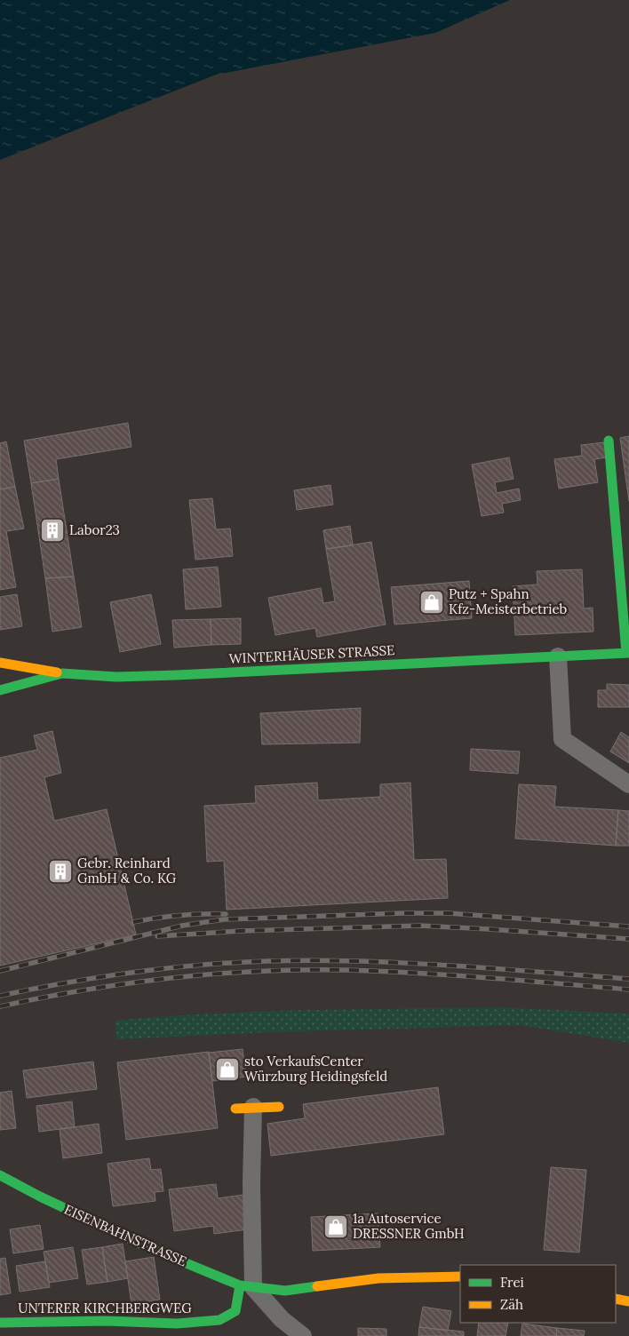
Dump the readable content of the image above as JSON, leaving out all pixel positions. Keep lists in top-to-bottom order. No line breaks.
{"streets":{"street":["WINTERHÄUSER STRASSE","EISENBAHNSTRASSE","UNTERER KIRCHBERGWEG"]},"crossings":[["EISENBAHNSTRASSE","UNTERER KIRCHBERGWEG"]],"places":{"building":["Labor23","Gebr. Reinhard GmbH & Co. KG"],"shop":["Putz + Spahn Kfz-Meisterbetrieb","sto VerkaufsCenter Würzburg Heidingsfeld","1a Autoservice DRESSNER GmbH"]},"legend":["Frei","Zäh"]}
